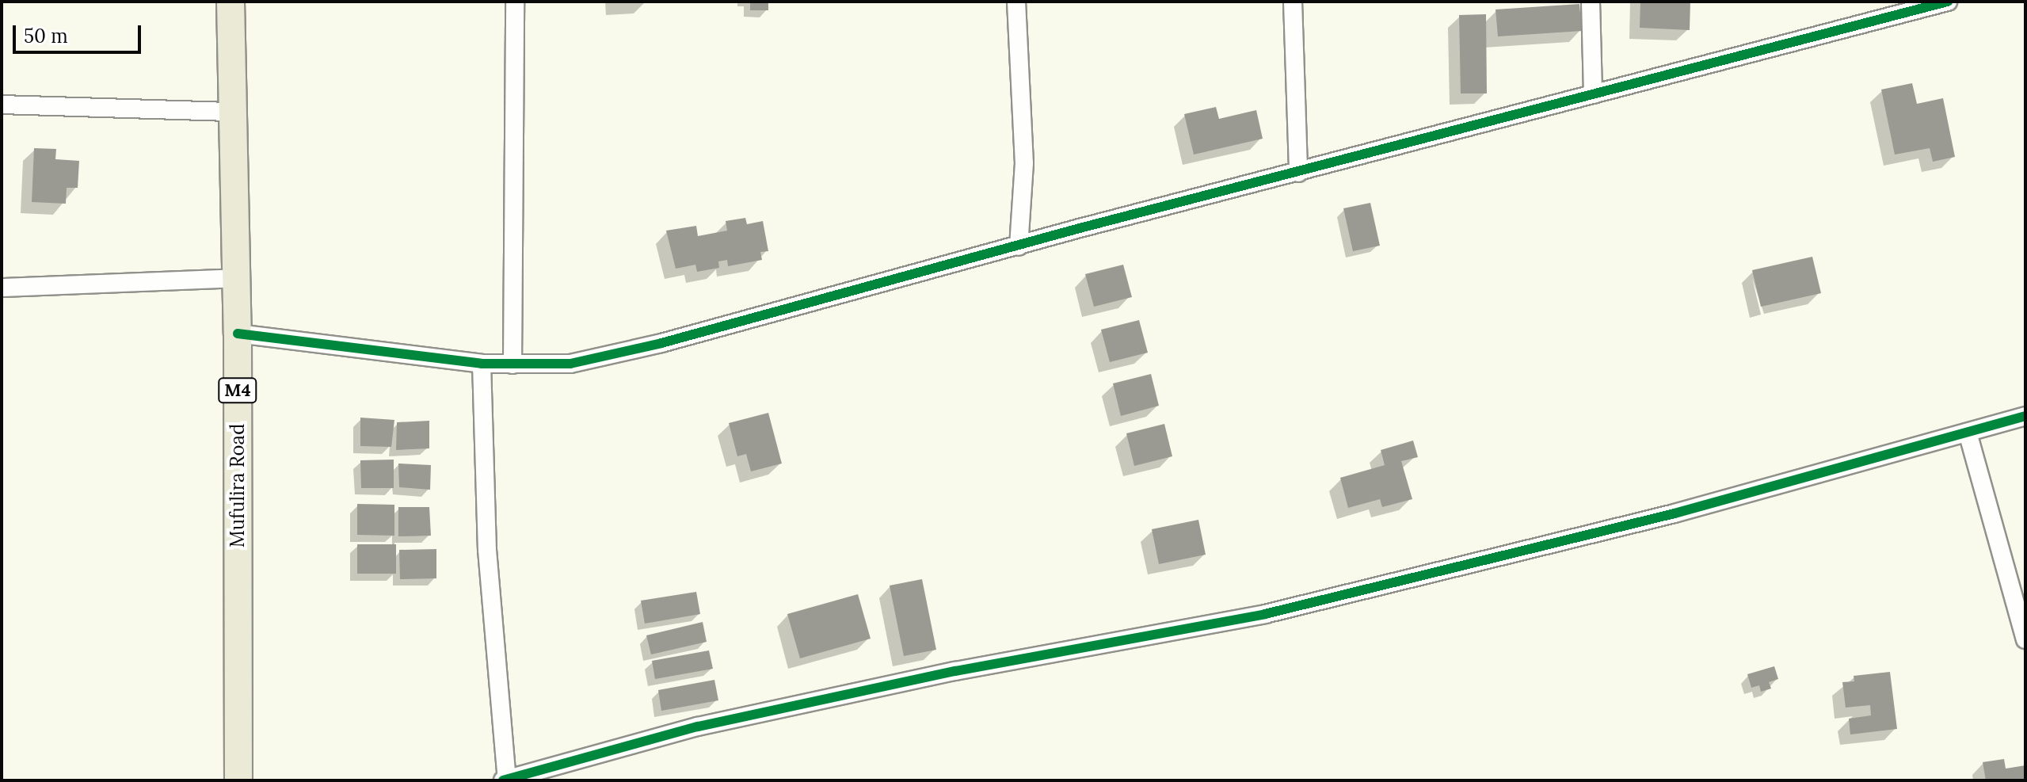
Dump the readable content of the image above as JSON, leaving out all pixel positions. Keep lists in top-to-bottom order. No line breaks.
{"streets":{"main road":["M4","Mufulira Road"]},"scale_bar":"50 m"}
